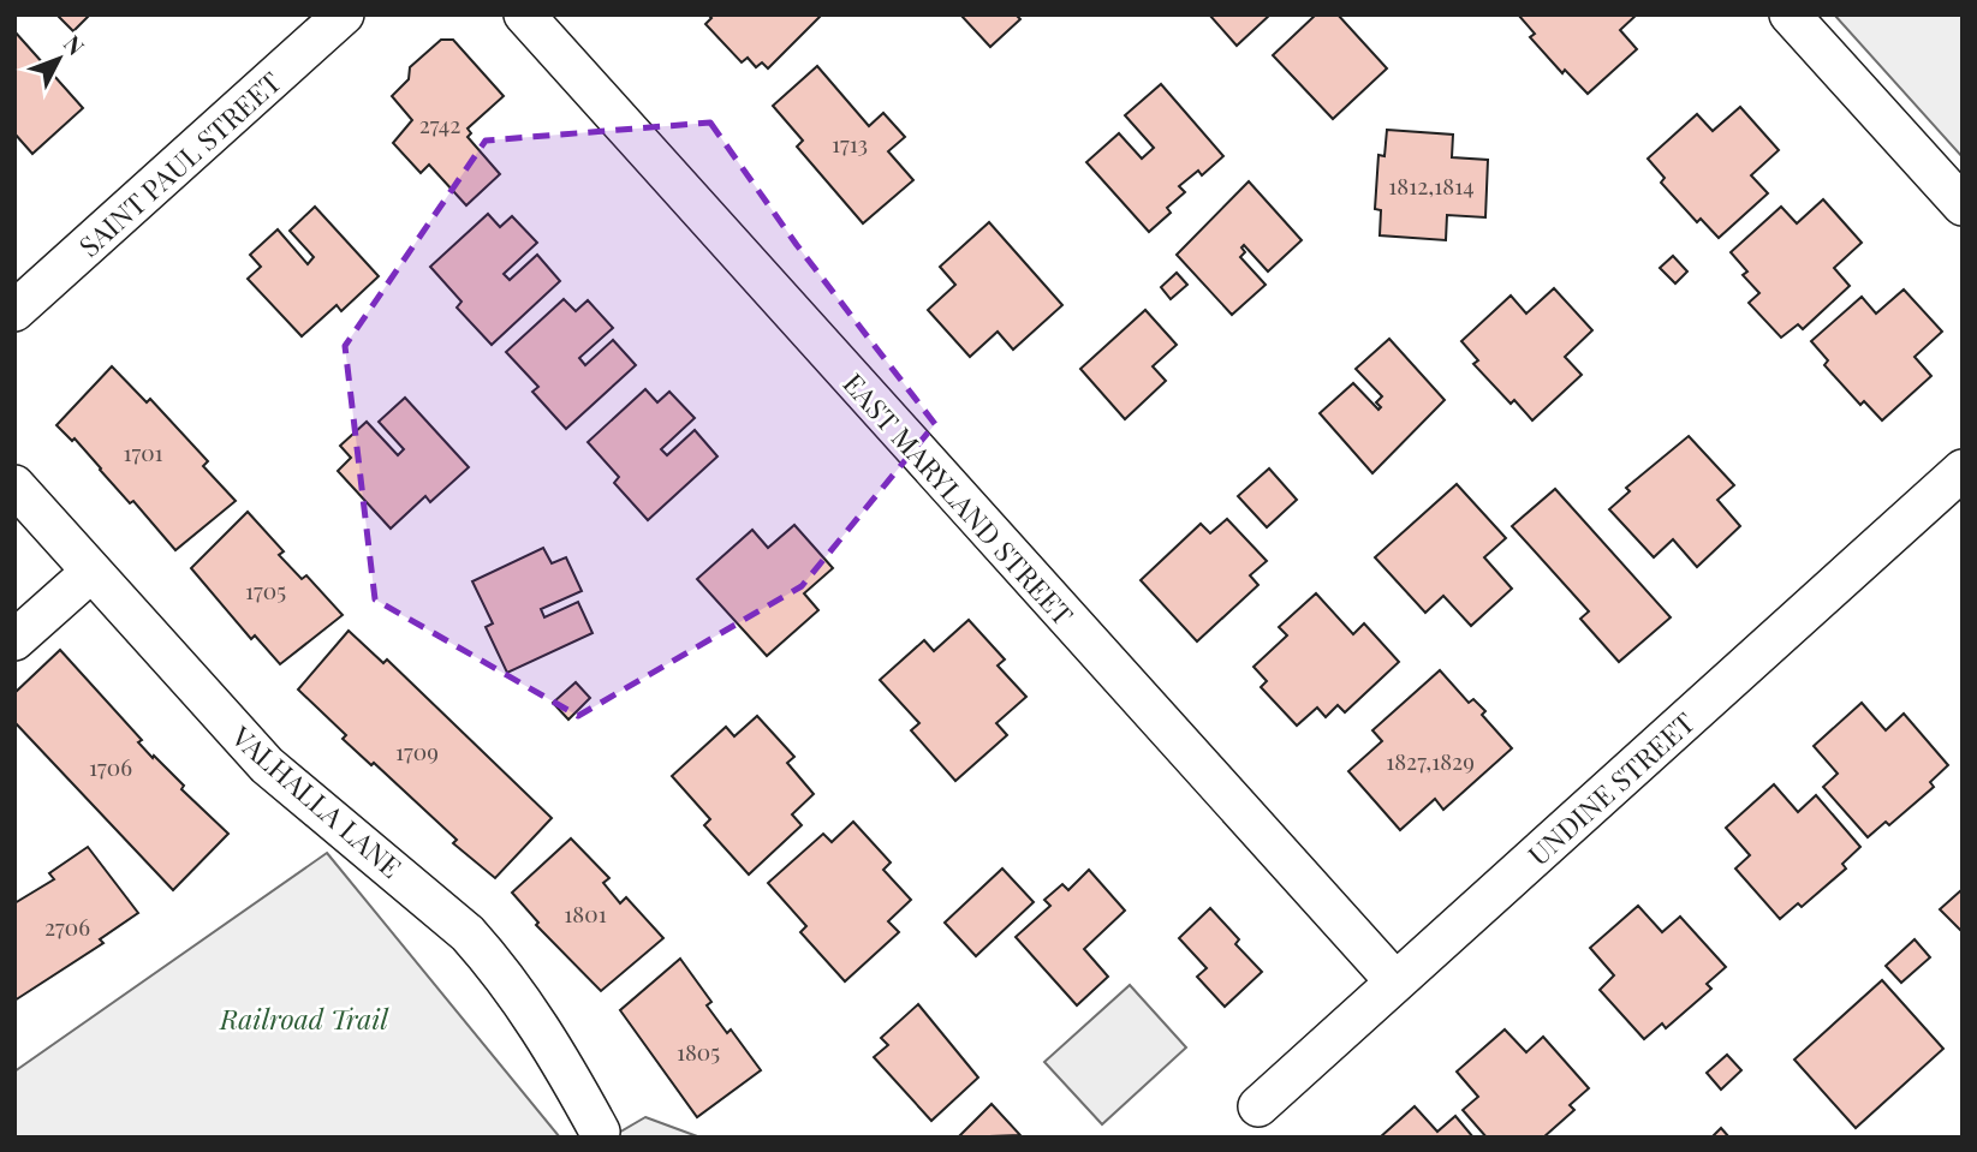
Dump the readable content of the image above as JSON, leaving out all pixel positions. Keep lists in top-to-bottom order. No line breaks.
{"streets":{"street":["SAINT PAUL STREET","EAST MARYLAND STREET","UNDINE STREET","VALHALLA LANE"]},"crossings":[["EAST MARYLAND STREET","UNDINE STREET"]],"parks":["Railroad Trail"],"house_numbers":["2742","1713","1812,1814","1701","1705","1709","1827,1829","1706","1801","2706","1805"],"north":"top right"}
